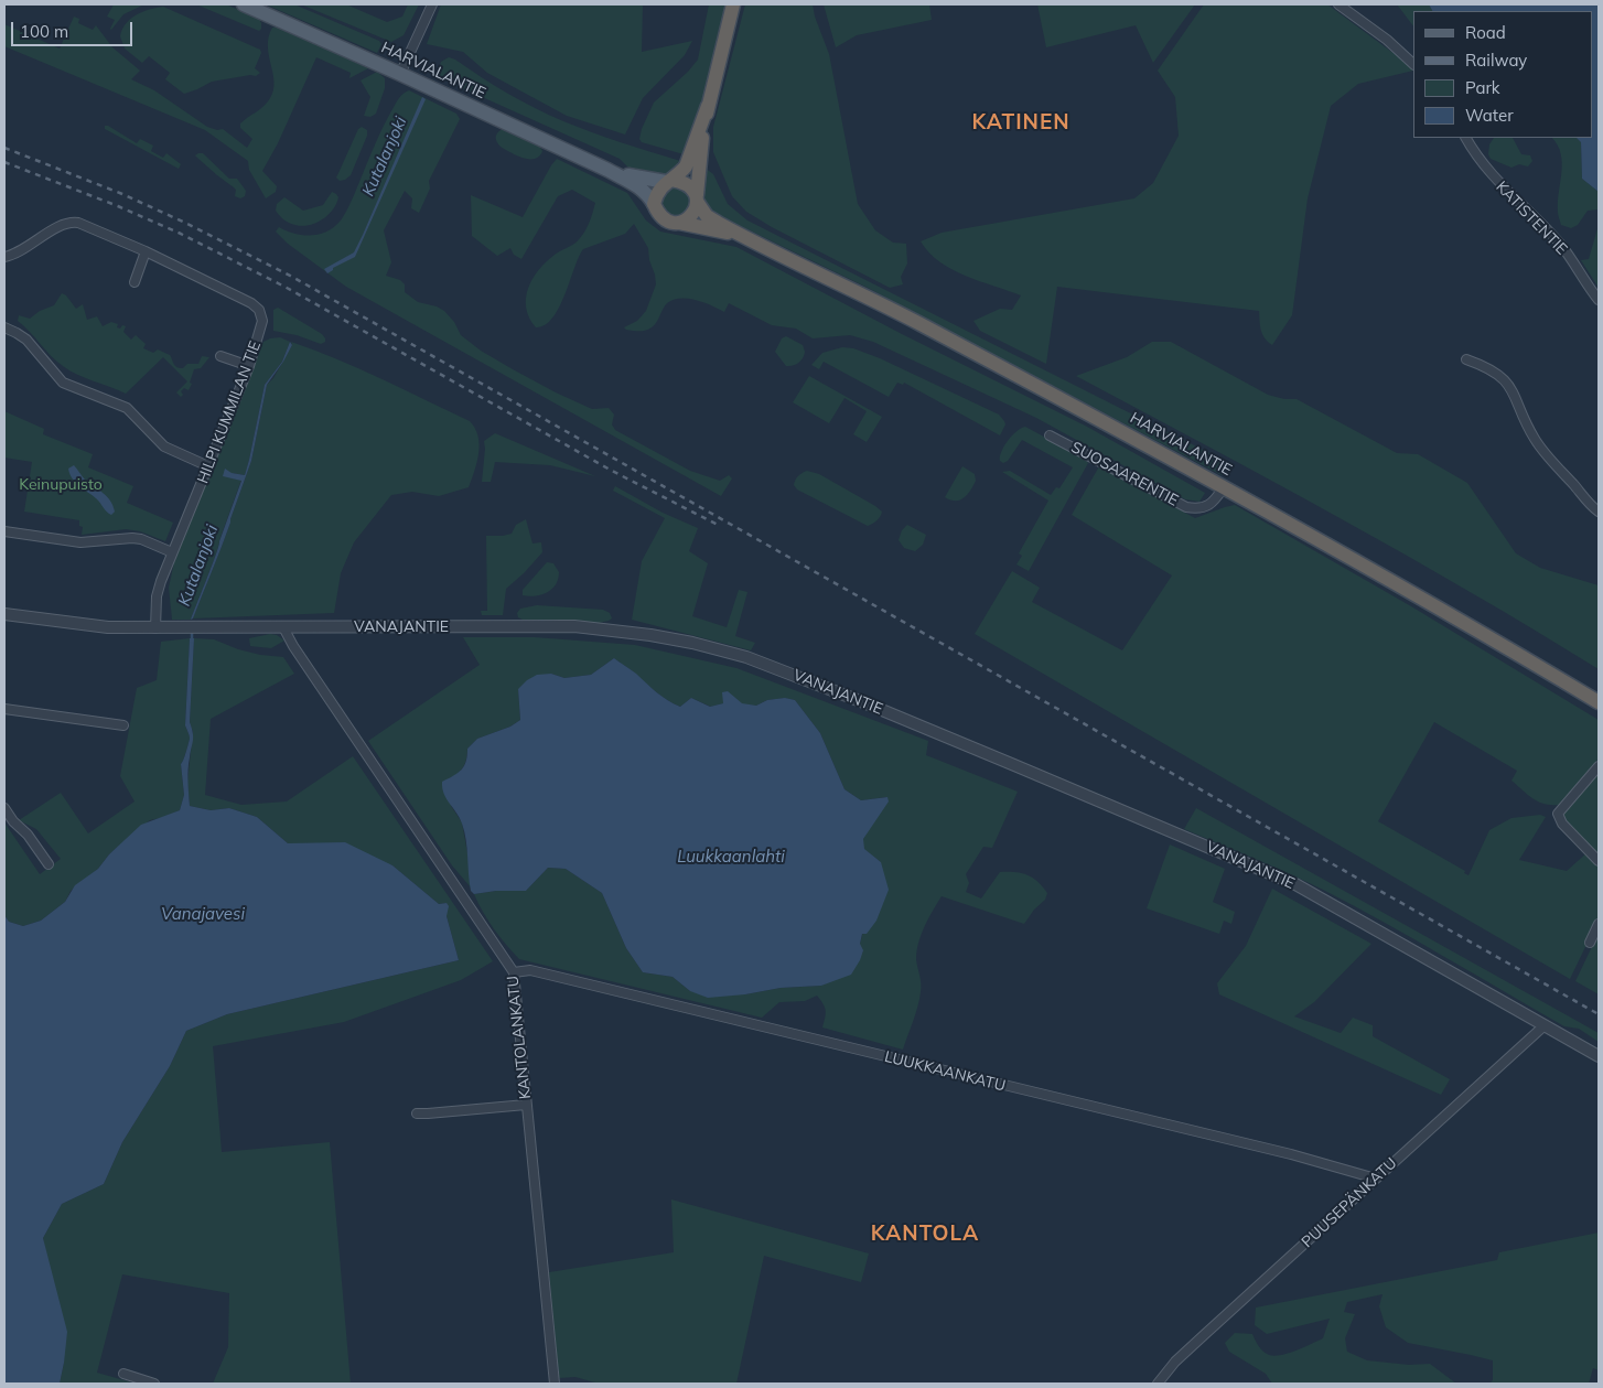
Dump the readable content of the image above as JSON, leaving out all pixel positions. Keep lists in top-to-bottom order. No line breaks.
{"streets":{"highway":["HARVIALANTIE"],"street":["KATISTENTIE","HILPI KUMMILAN TIE","SUOSAARENTIE","VANAJANTIE","KANTOLANKATU","LUUKKAANKATU","PUUSEPÄNKATU"]},"crossings":[["HARVIALANTIE","SUOSAARENTIE"],["HILPI KUMMILAN TIE","VANAJANTIE"],["VANAJANTIE","KANTOLANKATU"],["VANAJANTIE","PUUSEPÄNKATU"],["KANTOLANKATU","LUUKKAANKATU"],["LUUKKAANKATU","PUUSEPÄNKATU"]],"districts":["KATINEN","KANTOLA"],"water":["Kutalanjoki","Luukkaanlahti","Vanajavesi"],"parks":["Keinupuisto"],"legend":["Road","Railway","Park","Water"],"scale_bar":"100 m"}
